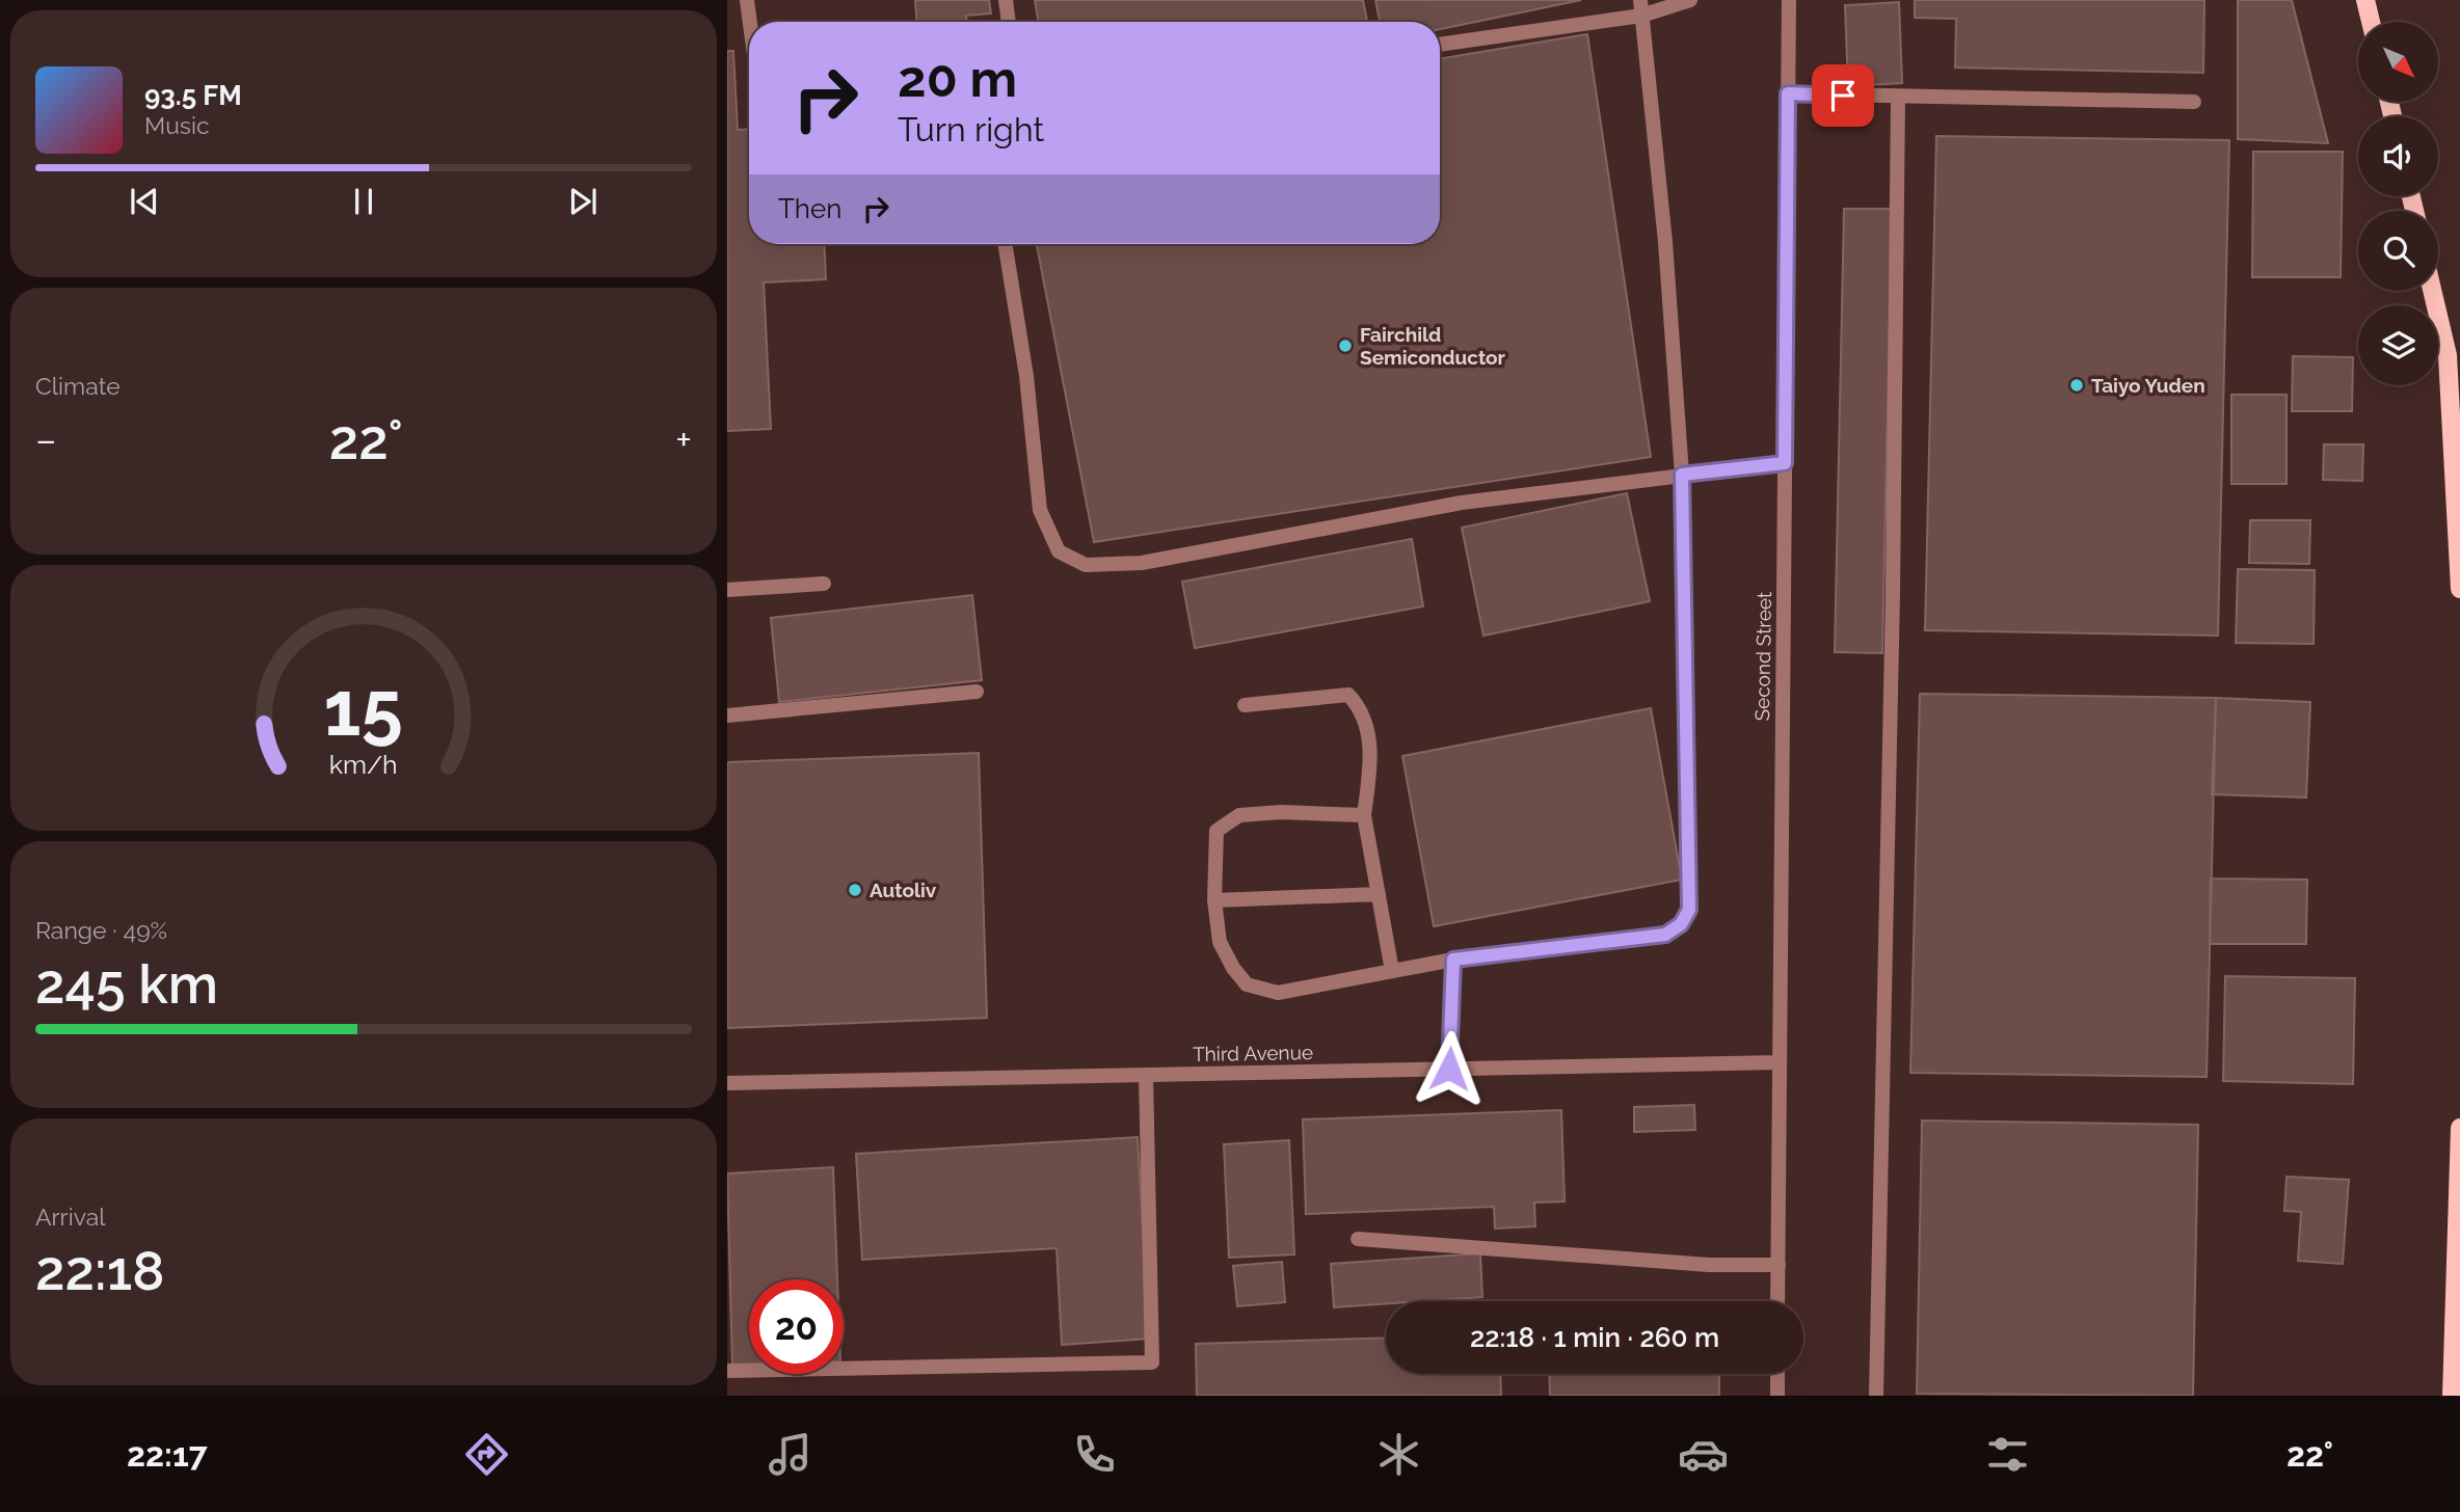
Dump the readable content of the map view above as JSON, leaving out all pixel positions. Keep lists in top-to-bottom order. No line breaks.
{"streets":{"street":["Second Street","Third Avenue"]},"crossings":[["Second Street","Third Avenue"]],"places":["Fairchild Semiconductor","Taiyo Yuden","Autoliv"],"north":"bottom right","page":{"turn":["20 m","Turn right"],"song":["93.5 FM","Music"],"then":"Then","tile":["Climate",["Range · 49%","245 km"],["Arrival","22:18"]],"heat":["−","22°","+"],"limit":"20","trip":"22:18 · 1 min · 260 m","tabs":["22:17","22°"],"gauge":["15","km/h"]}}
